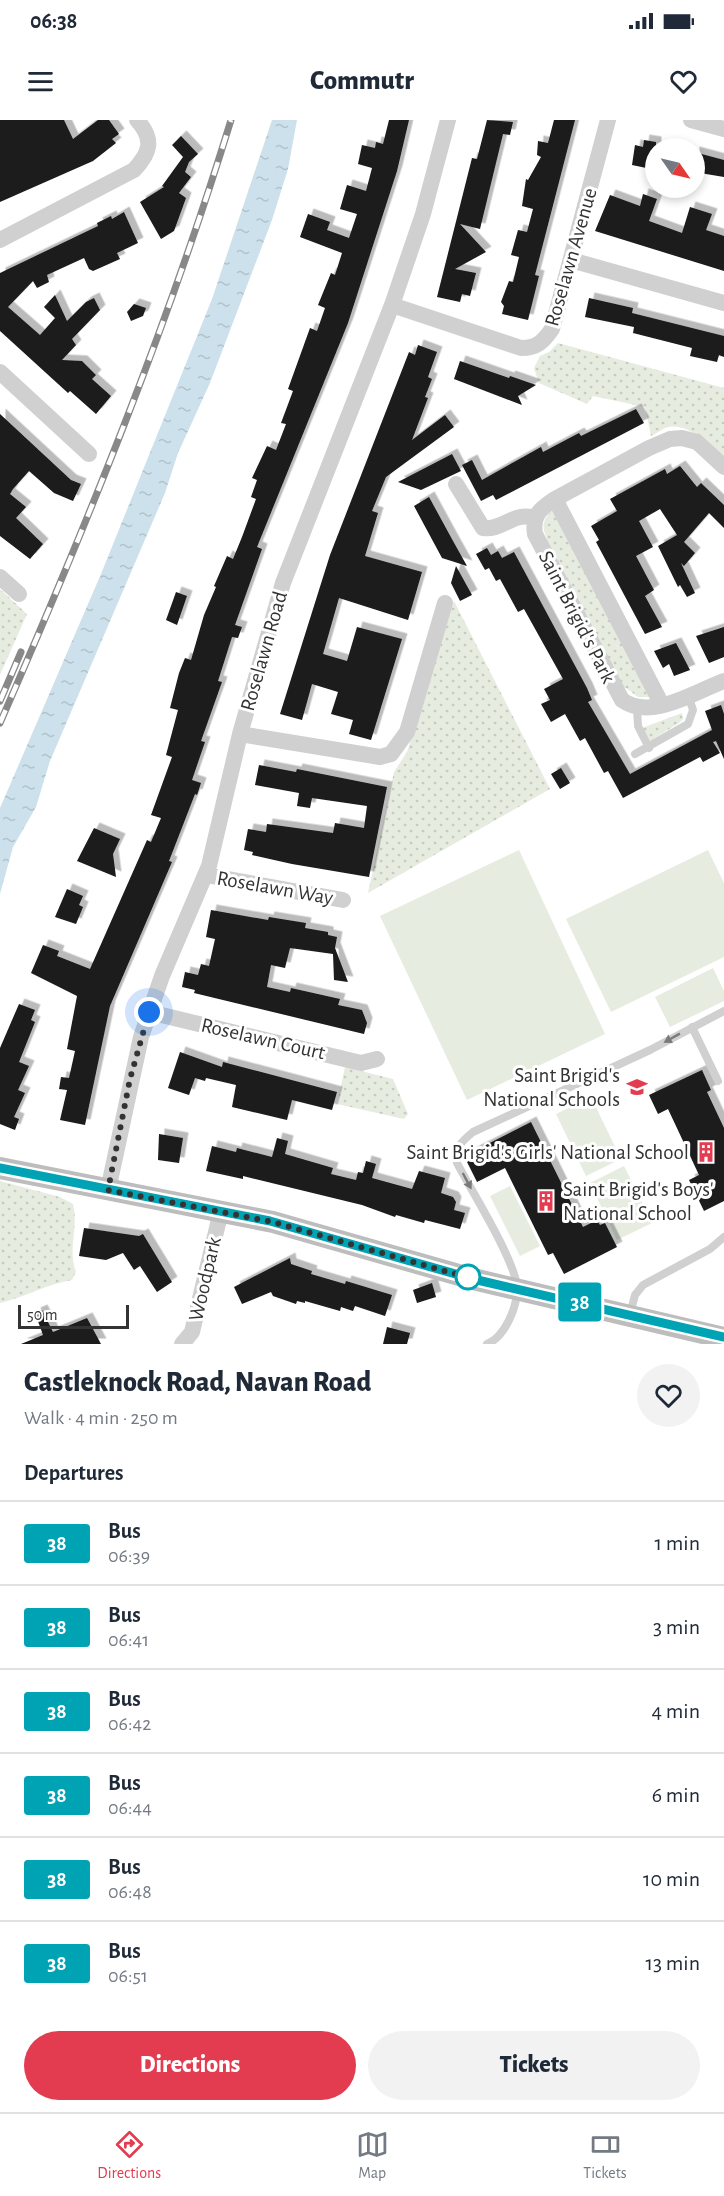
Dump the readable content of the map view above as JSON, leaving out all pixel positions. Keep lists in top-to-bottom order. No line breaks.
{"streets":{"street":["Roselawn Avenue","Saint Brigid's Park","Roselawn Road","Roselawn Way","Roselawn Court","Woodpark"]},"crossings":[["Roselawn Avenue","Roselawn Road"],["Roselawn Road","Roselawn Way"],["Roselawn Road","Roselawn Court"]],"places":{"school or university":["Saint Brigid's National Schools"],"building":["Saint Brigid's Girls' National School","Saint Brigid's Boys' National School"]},"lines":["bus line 38"],"scale_bar":"50 m","north":"bottom right","page":{"status":"06:38","header":"Commutr","on_map":"38","scale":"50 m","heading":[["Castleknock Road, Navan Road","Walk · 4 min · 250 m"],"Departures"],"list":[{"mark":"38","name":"Bus","note":"06:39","value":"1 min"},{"mark":"38","name":"Bus","note":"06:41","value":"3 min"},{"mark":"38","name":"Bus","note":"06:42","value":"4 min"},{"mark":"38","name":"Bus","note":"06:44","value":"6 min"},{"mark":"38","name":"Bus","note":"06:48","value":"10 min"},{"mark":"38","name":"Bus","note":"06:51","value":"13 min"}],"buttons":["Directions","Tickets"],"tabs":["Directions","Map","Tickets"]}}
